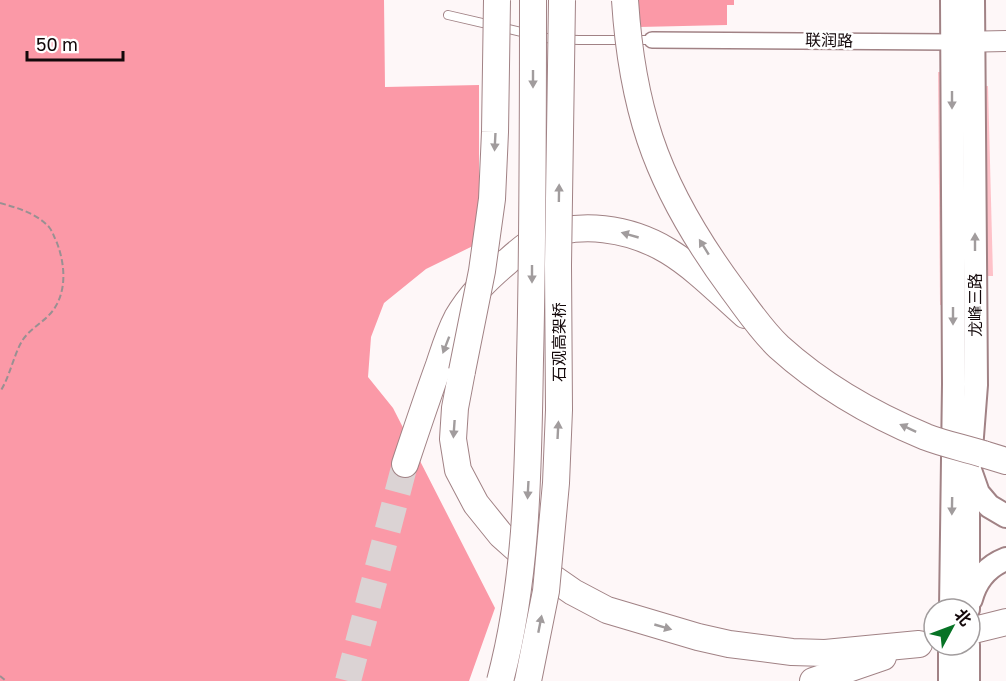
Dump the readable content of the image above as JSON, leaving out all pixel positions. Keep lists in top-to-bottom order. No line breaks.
{"streets":{"highway":["石观高架桥"],"main road":["龙峰三路"],"street":["联润路"]},"crossings":[["联润路","龙峰三路"]],"scale_bar":"50 m","north":"top right"}
